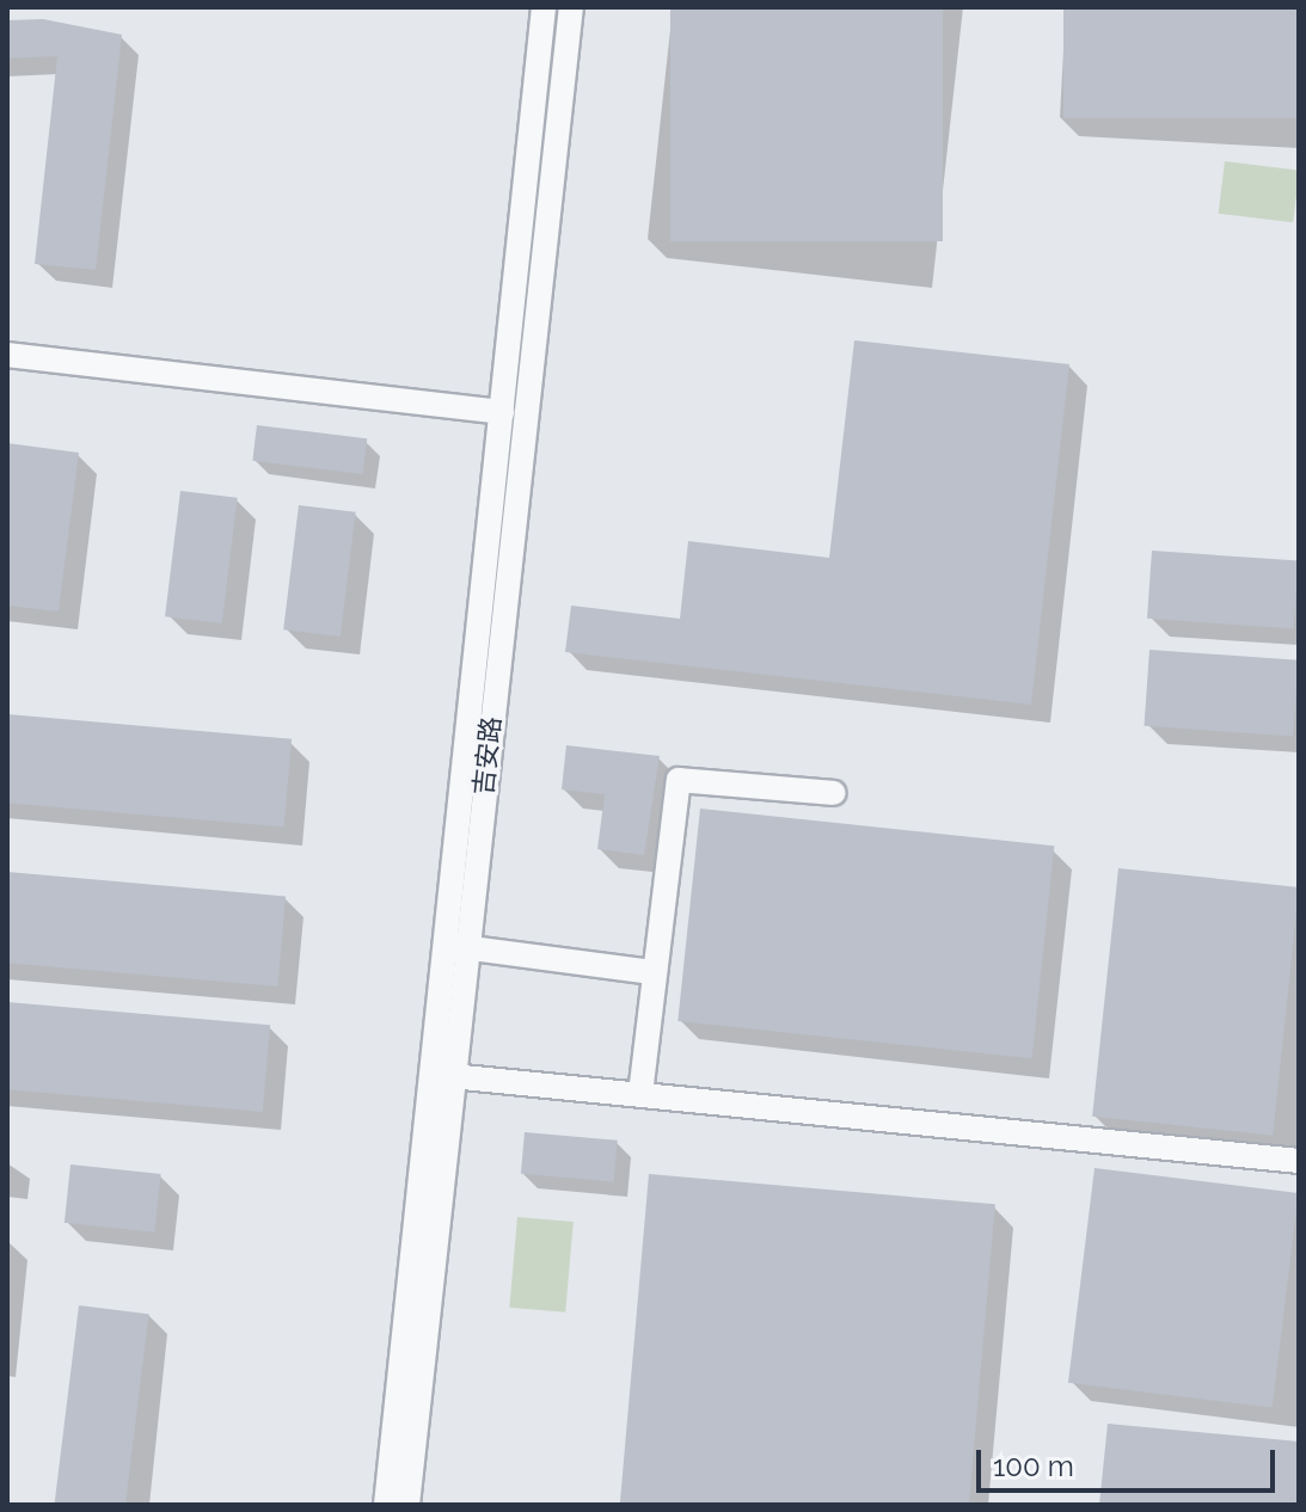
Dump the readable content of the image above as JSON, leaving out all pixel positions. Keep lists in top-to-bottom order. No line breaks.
{"streets":{"street":["吉安路"]},"scale_bar":"100 m"}
